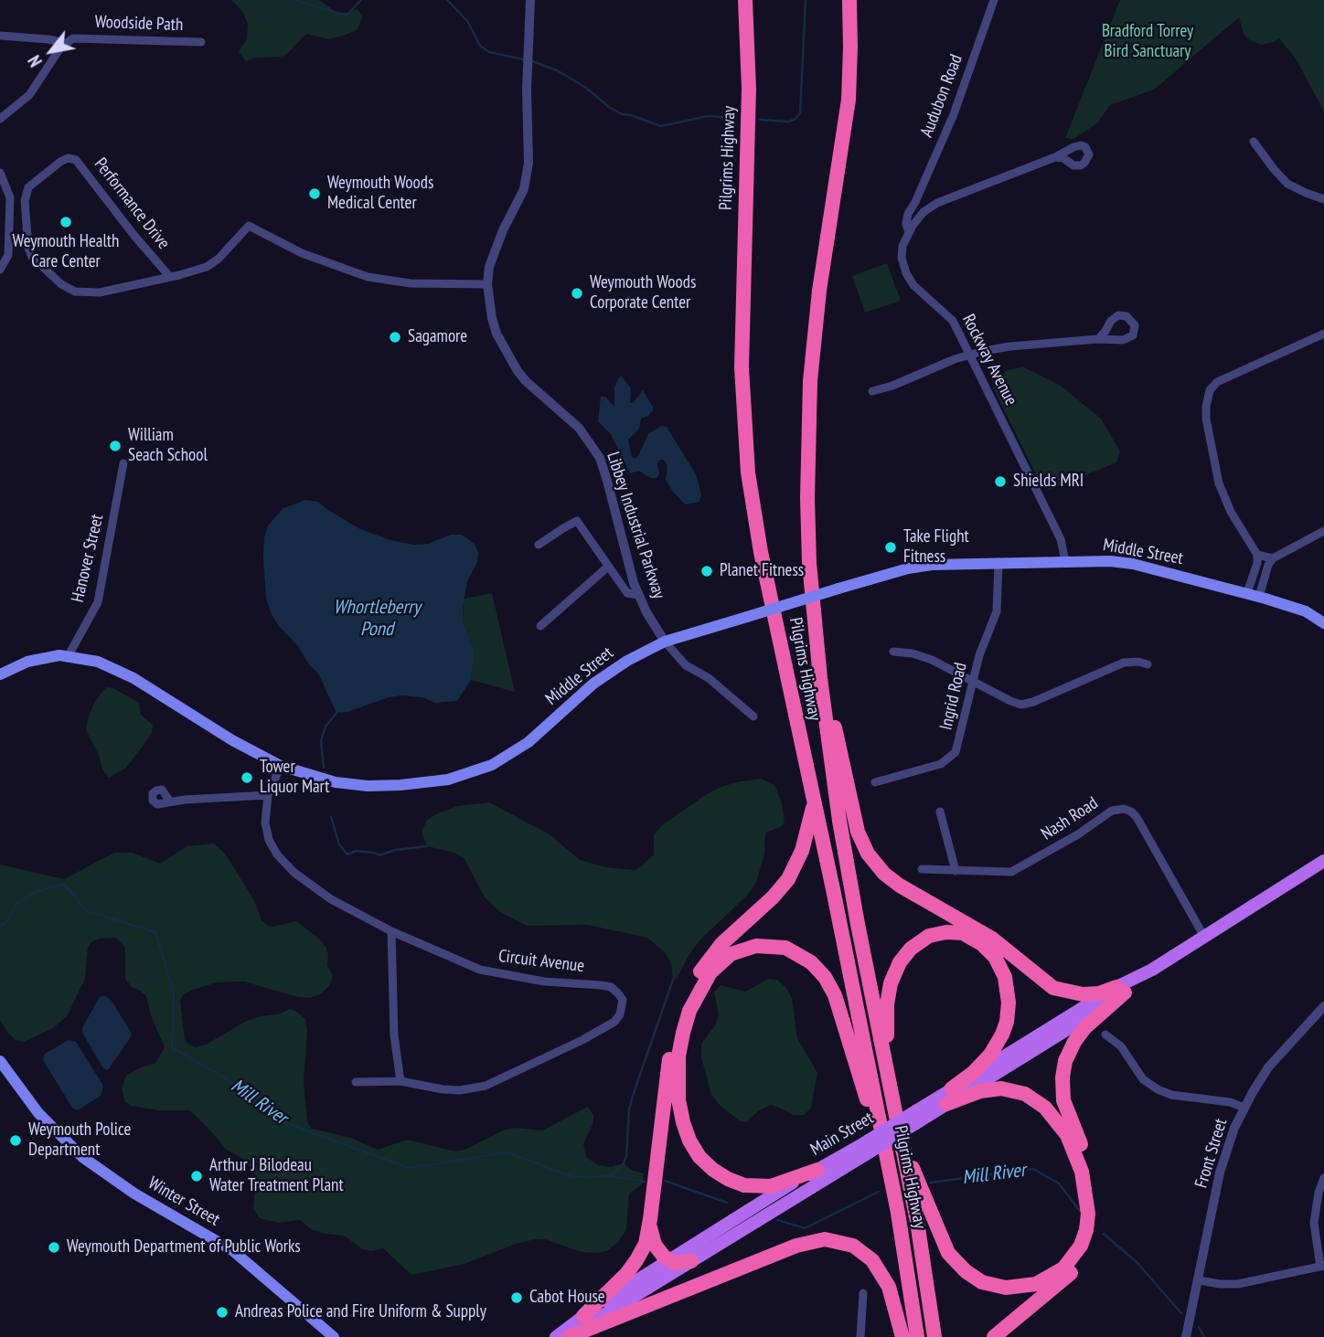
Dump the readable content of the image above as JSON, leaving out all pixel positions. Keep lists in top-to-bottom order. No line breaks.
{"streets":{"highway":["Pilgrims Highway"],"main road":["Middle Street","Main Street","Winter Street"],"street":["Woodside Path","Audubon Road","Performance Drive","Rockway Avenue","Libbey Industrial Parkway","Hanover Street","Ingrid Road","Nash Road","Circuit Avenue","Front Street"]},"crossings":[["Audubon Road","Rockway Avenue"],["Performance Drive","Libbey Industrial Parkway"],["Rockway Avenue","Middle Street"],["Libbey Industrial Parkway","Middle Street"],["Middle Street","Hanover Street"],["Middle Street","Ingrid Road"],["Middle Street","Circuit Avenue"],["Nash Road","Main Street"]],"water":["Whortleberry Pond","Mill River"],"parks":["Bradford Torrey Bird Sanctuary"],"places":["Weymouth Woods Medical Center","Weymouth Health Care Center","Weymouth Woods Corporate Center","Sagamore","William Seach School","Shields MRI","Take Flight Fitness","Planet Fitness","Tower Liquor Mart","Weymouth Police Department","Arthur J Bilodeau Water Treatment Plant","Weymouth Department of Public Works","Cabot House","Andreas Police and Fire Uniform & Supply"],"north":"bottom left"}
